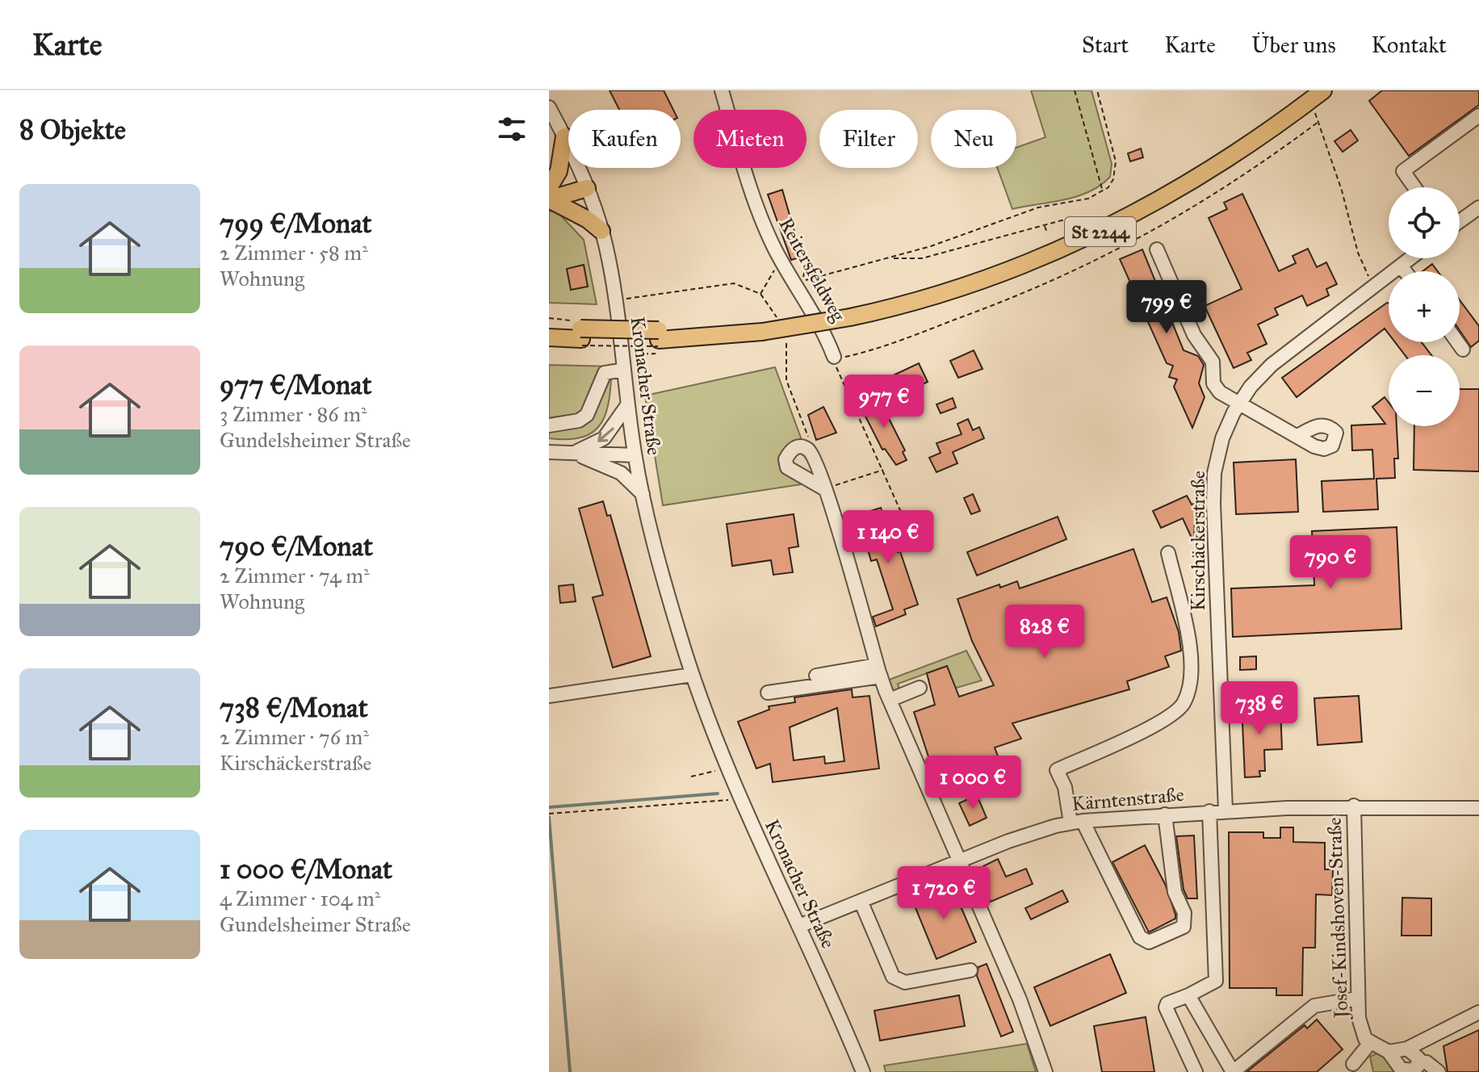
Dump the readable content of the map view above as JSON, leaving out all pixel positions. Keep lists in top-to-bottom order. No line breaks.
{"streets":{"main road":["St 2244"],"street":["Reitersfeldweg","Kronacher Straße","Kirschäckerstraße","Kärntenstraße","Josef-Kindshoven-Straße"]},"crossings":[["Kronacher Straße","Kärntenstraße"],["Kirschäckerstraße","Kärntenstraße"],["Kärntenstraße","Josef-Kindshoven-Straße"]],"page":{"header":"Karte","nav":["Start","Karte","Über uns","Kontakt"],"heading":"8 Objekte","chip":["Kaufen","Mieten","Filter","Neu"],"list":[{"name":"799 €/Monat","note":"2 Zimmer · 58 m² · Wohnung"},{"name":"977 €/Monat","note":"3 Zimmer · 86 m² · Gundelsheimer Straße"},{"name":"790 €/Monat","note":"2 Zimmer · 74 m² · Wohnung"},{"name":"738 €/Monat","note":"2 Zimmer · 76 m² · Kirschäckerstraße"},{"name":"1 000 €/Monat","note":"4 Zimmer · 104 m² · Gundelsheimer Straße"}],"map_buttons":["+","−"],"price":["799 €","977 €","1 140 €","790 €","828 €","738 €","1 000 €","1 720 €"]}}
